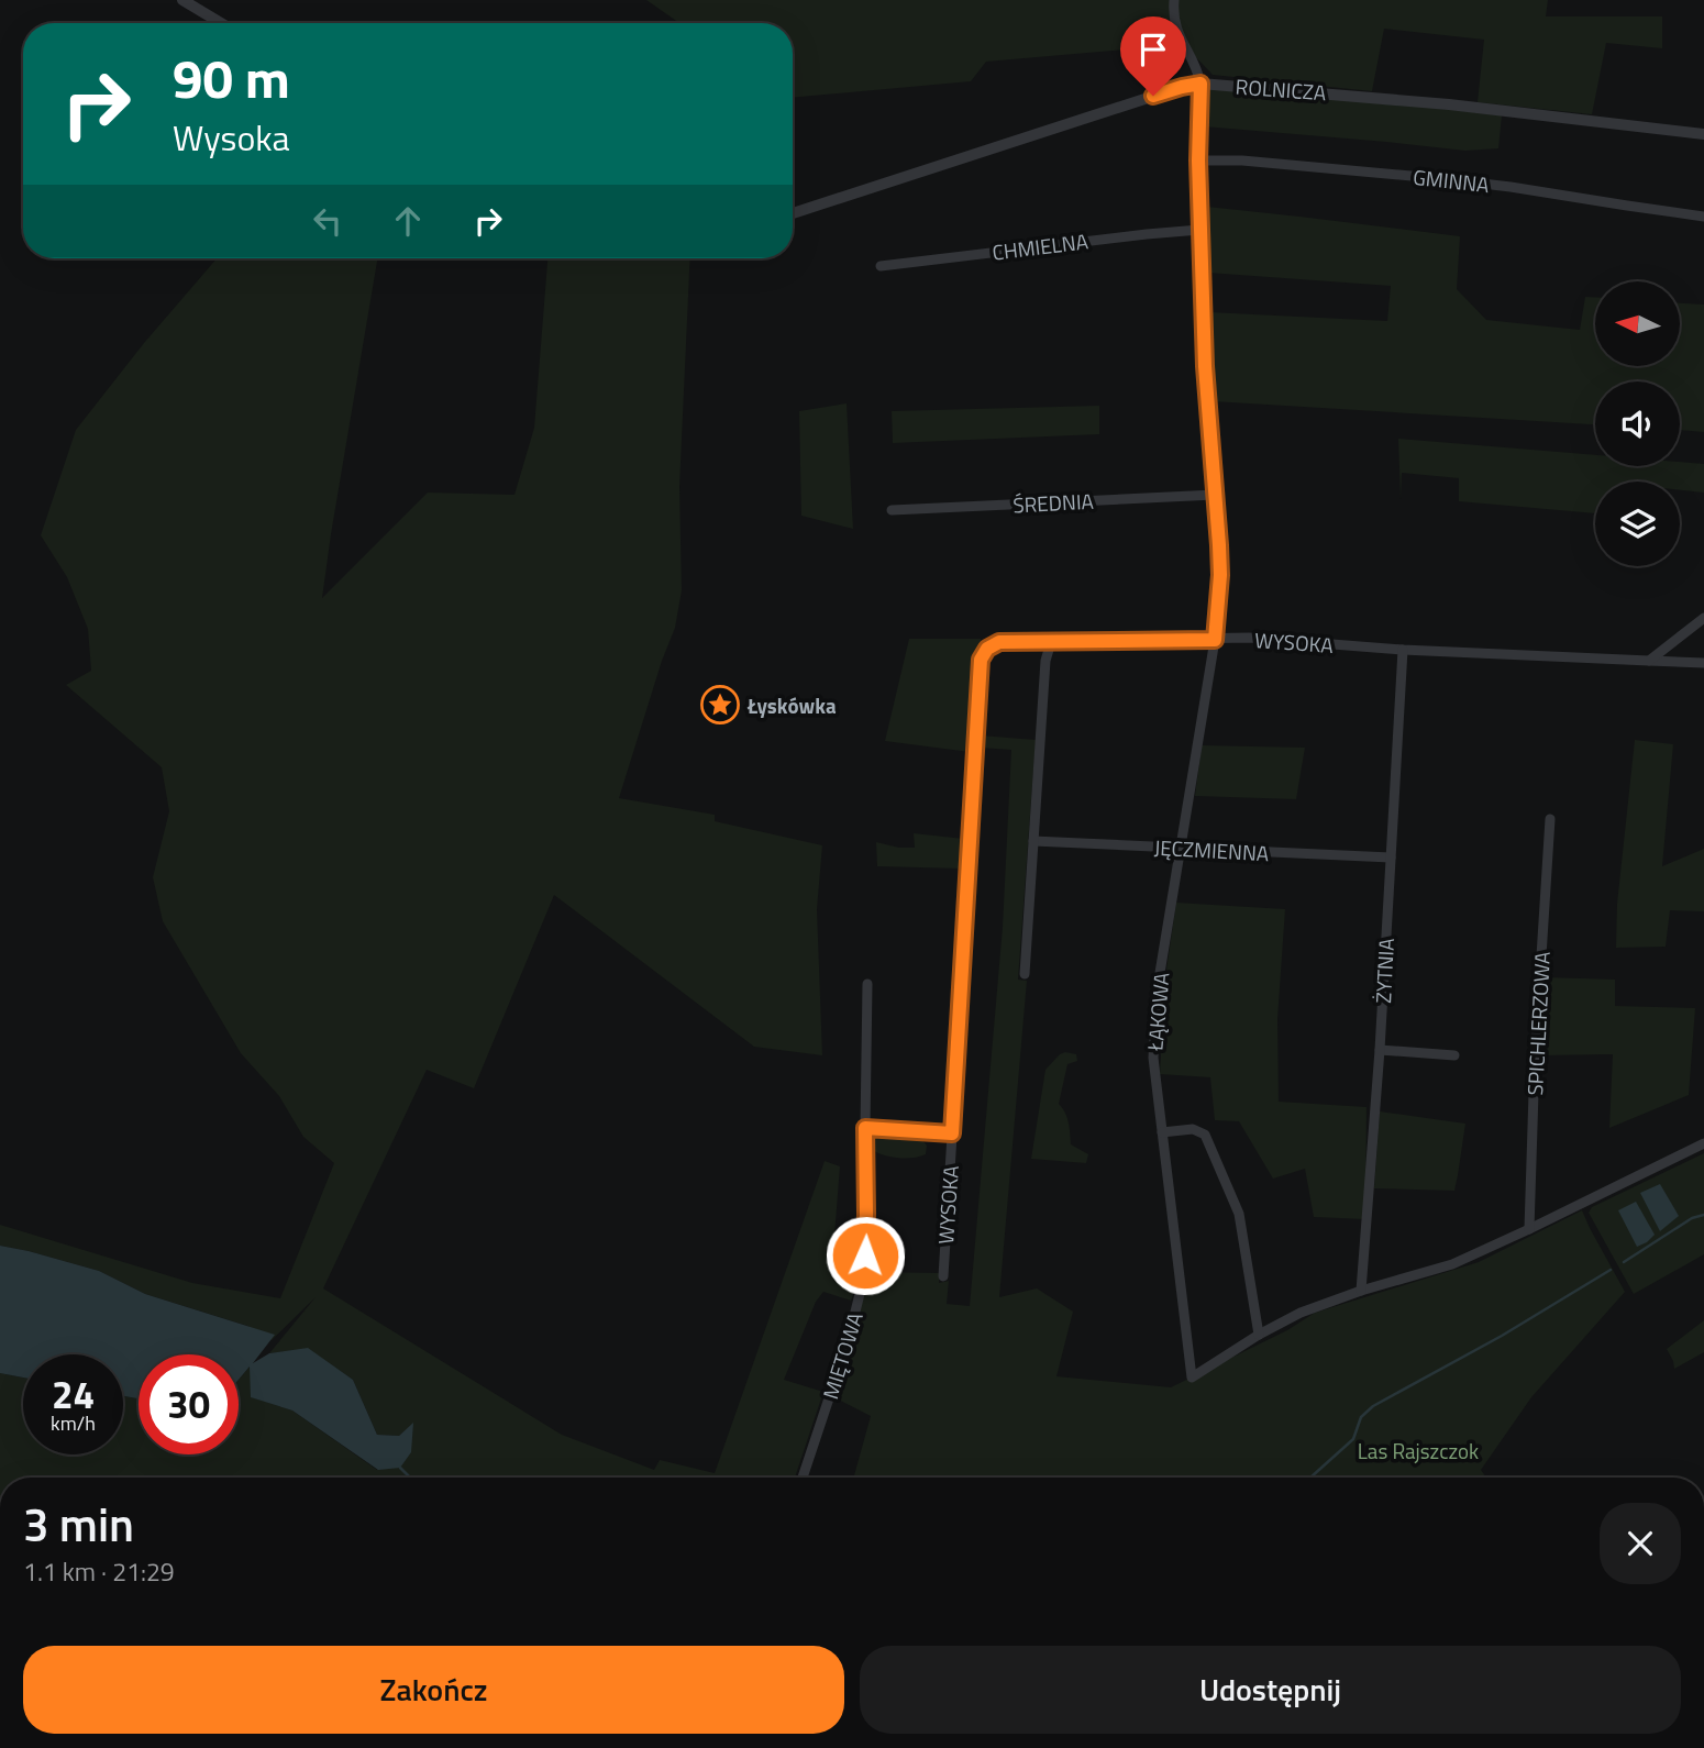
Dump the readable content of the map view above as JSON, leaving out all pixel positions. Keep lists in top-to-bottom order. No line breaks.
{"streets":{"street":["ROLNICZA","GMINNA","CHMIELNA","ŚREDNIA","WYSOKA","JĘCZMIENNA","ŻYTNIA","ŁĄKOWA","SPICHLERZOWA","MIĘTOWA"]},"crossings":[["ROLNICZA","ŁĄKOWA"],["GMINNA","ŁĄKOWA"],["CHMIELNA","ŁĄKOWA"],["ŚREDNIA","ŁĄKOWA"],["WYSOKA","ŻYTNIA"],["WYSOKA","ŁĄKOWA"],["JĘCZMIENNA","ŻYTNIA"],["JĘCZMIENNA","ŁĄKOWA"],["ŻYTNIA","ŁĄKOWA"],["ŁĄKOWA","SPICHLERZOWA"]],"parks":["Las Rajszczok"],"places":{"place":["Łyskówka"]},"north":"left","page":{"turn":["90 m","Wysoka"],"speed":"24 km/h","limit":"30","heading":["3 min","1.1 km · 21:29"],"buttons":["Zakończ","Udostępnij"]}}
